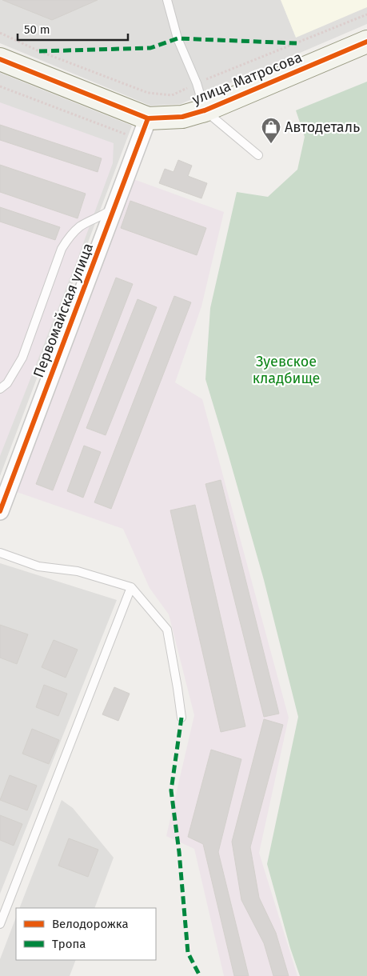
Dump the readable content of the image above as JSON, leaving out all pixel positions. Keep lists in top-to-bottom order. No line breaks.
{"streets":{"street":["улица Матросова","Первомайская улица"]},"crossings":[["улица Матросова","Первомайская улица"]],"parks":["Зуевское кладбище"],"places":{"shop":["Автодеталь"]},"legend":["Велодорожка","Тропа"],"scale_bar":"50 m"}
